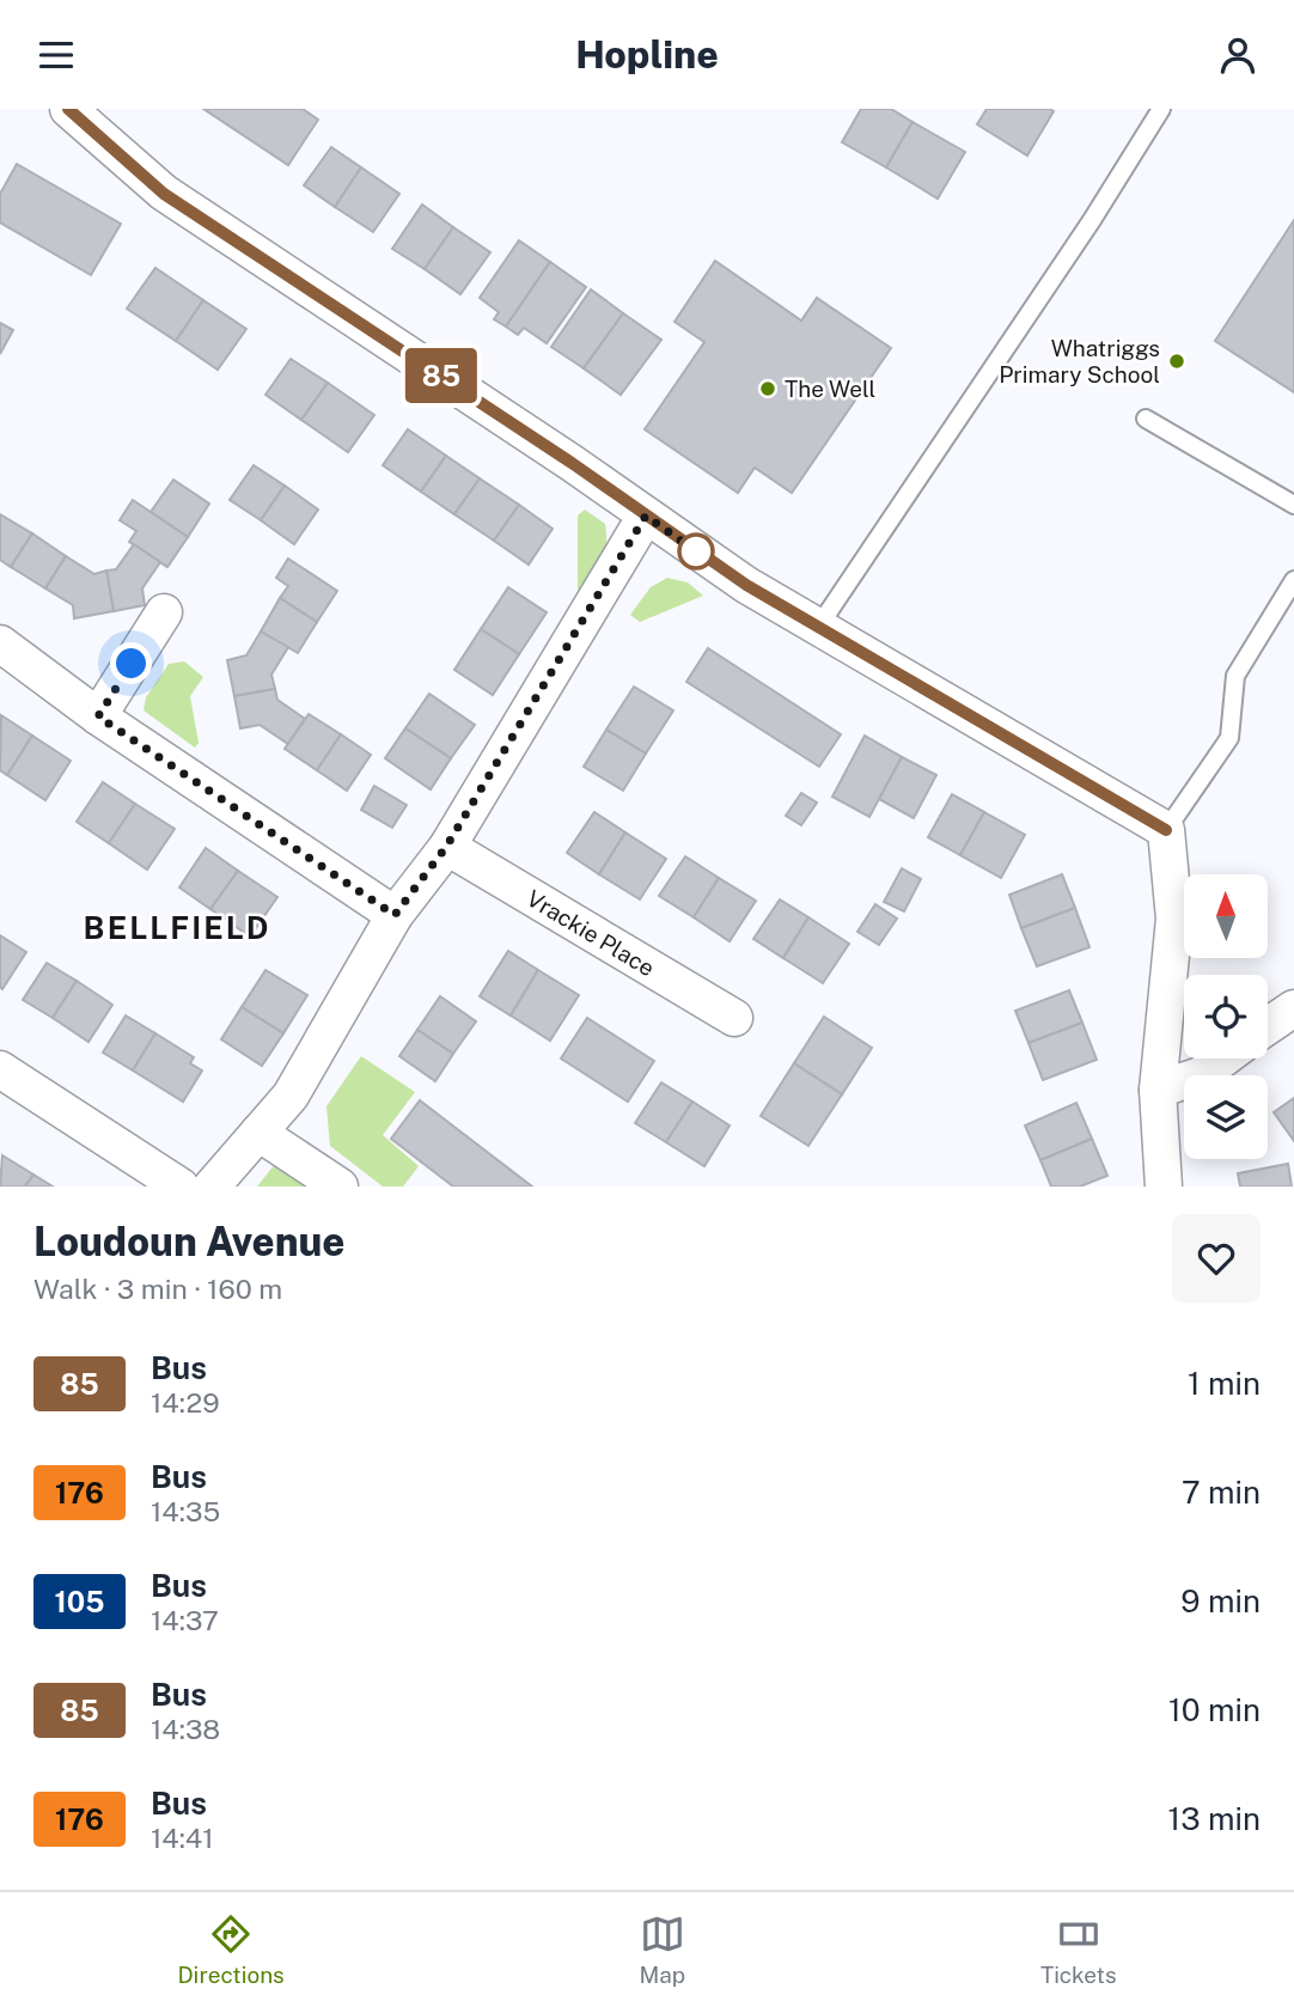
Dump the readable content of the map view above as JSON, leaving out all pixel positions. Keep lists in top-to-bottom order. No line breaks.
{"streets":{"street":["Vrackie Place"]},"districts":["BELLFIELD"],"places":["Whatriggs Primary School","The Well"],"lines":["bus line 85"],"north":"top","page":{"header":"Hopline","on_map":"85","heading":["Loudoun Avenue","Walk · 3 min · 160 m"],"list":[{"mark":"85","name":"Bus","note":"14:29","value":"1 min"},{"mark":"176","name":"Bus","note":"14:35","value":"7 min"},{"mark":"105","name":"Bus","note":"14:37","value":"9 min"},{"mark":"85","name":"Bus","note":"14:38","value":"10 min"},{"mark":"176","name":"Bus","note":"14:41","value":"13 min"}],"tabs":["Directions","Map","Tickets"]}}
